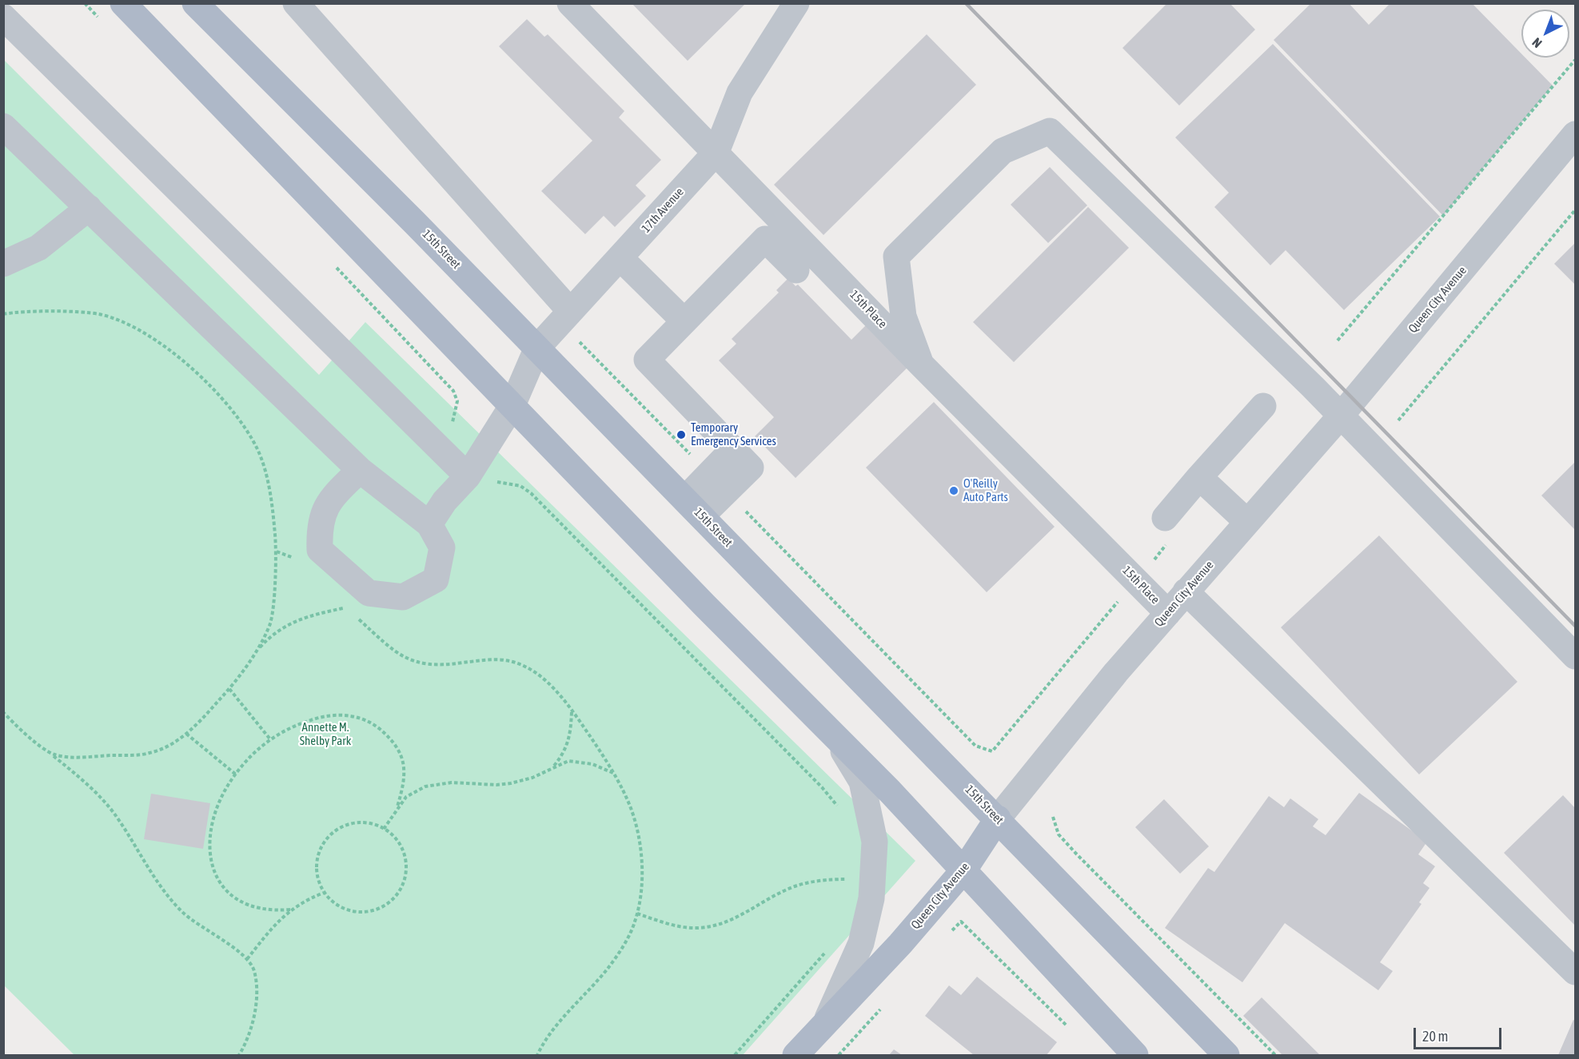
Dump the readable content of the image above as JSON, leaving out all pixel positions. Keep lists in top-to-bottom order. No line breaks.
{"streets":{"main road":["15th Street","Queen City Avenue"],"street":["17th Avenue","15th Place"]},"crossings":[["17th Avenue","15th Street"],["17th Avenue","15th Place"],["15th Street","Queen City Avenue"],["Queen City Avenue","15th Place"]],"parks":["Annette M. Shelby Park"],"places":["Temporary Emergency Services","O'Reilly Auto Parts"],"scale_bar":"20 m","north":"bottom left"}
